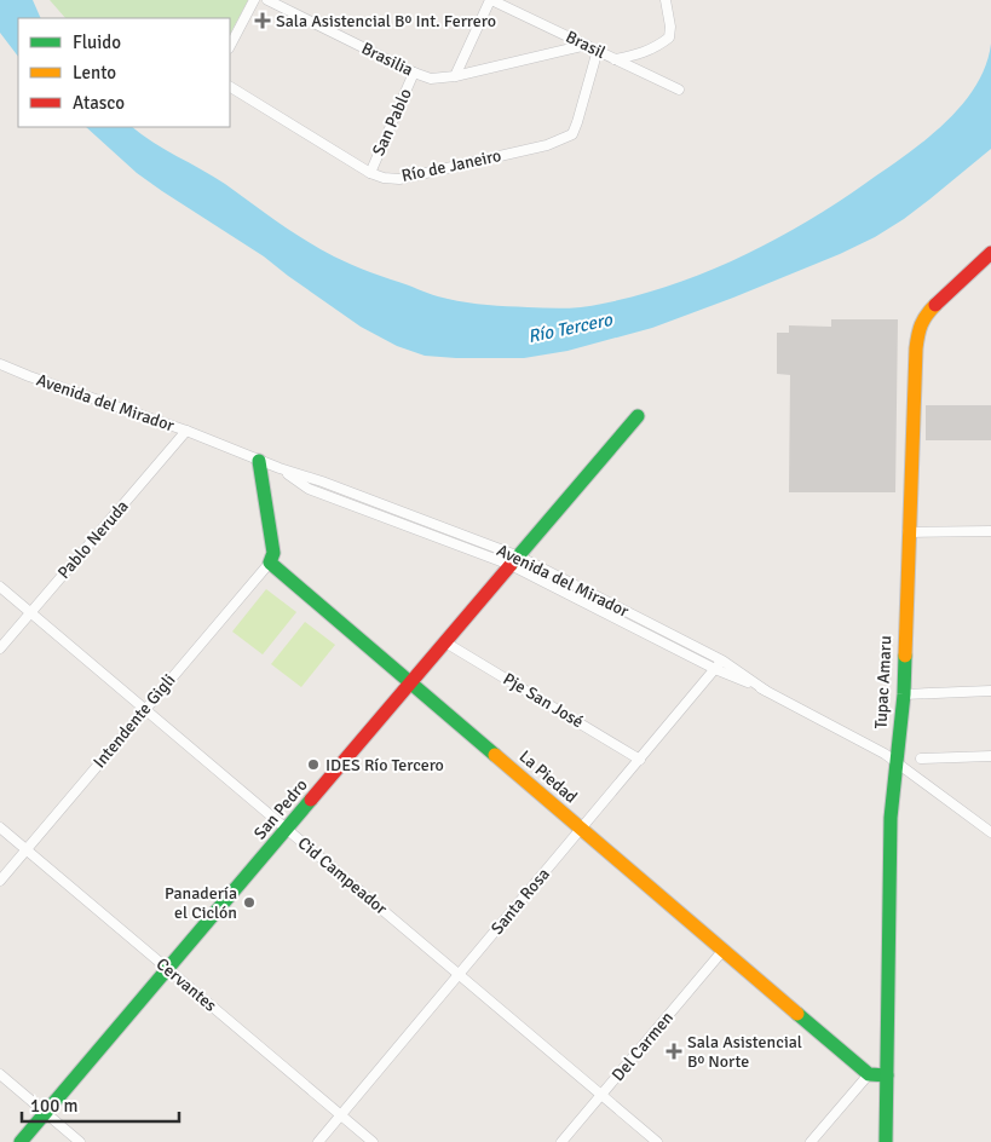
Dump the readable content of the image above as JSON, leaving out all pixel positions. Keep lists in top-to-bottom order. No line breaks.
{"streets":{"street":["Brasil","Brasilia","San Pablo","Río de Janeiro","Avenida del Mirador","Pablo Neruda","Tupac Amaru","Pje San José","Intendente Gigli","La Piedad","San Pedro","Cid Campeador","Santa Rosa","Cervantes","Del Carmen"]},"crossings":[["Brasil","Brasilia"],["Brasil","Río de Janeiro"],["Brasilia","San Pablo"],["San Pablo","Río de Janeiro"],["Avenida del Mirador","Pablo Neruda"],["Avenida del Mirador","Tupac Amaru"],["Avenida del Mirador","San Pedro"],["Avenida del Mirador","Santa Rosa"],["Pablo Neruda","Cid Campeador"],["Pje San José","San Pedro"],["Pje San José","Santa Rosa"],["Intendente Gigli","La Piedad"],["Intendente Gigli","Cid Campeador"],["Intendente Gigli","Cervantes"],["La Piedad","San Pedro"],["La Piedad","Santa Rosa"],["La Piedad","Del Carmen"],["San Pedro","Cid Campeador"],["San Pedro","Cervantes"],["Cid Campeador","Santa Rosa"],["Cid Campeador","Del Carmen"],["Santa Rosa","Cervantes"]],"water":["Río Tercero"],"places":{"health":["Sala Asistencial Bº Int. Ferrero","Sala Asistencial Bº Norte"],"other":["IDES Río Tercero","Panadería el Ciclón"]},"legend":["Fluido","Lento","Atasco"],"scale_bar":"100 m"}
